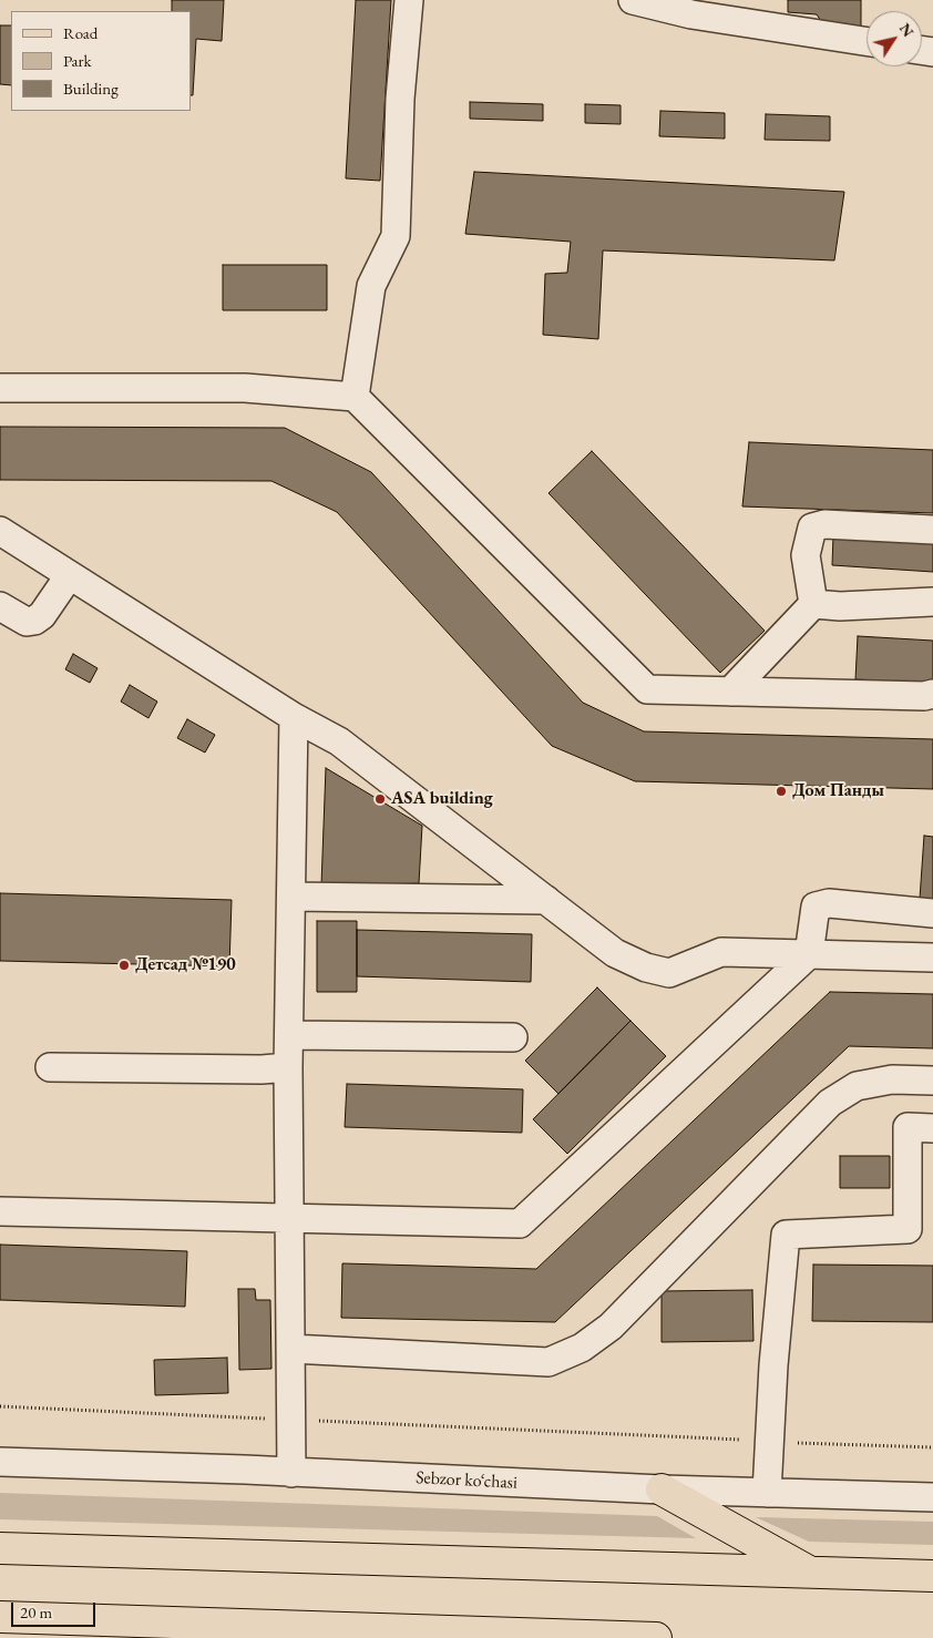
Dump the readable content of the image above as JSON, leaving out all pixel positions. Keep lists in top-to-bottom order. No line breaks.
{"streets":{"street":["Sebzor ko‘chasi"]},"places":["Дом Панды","ASA building","Детсад №190"],"legend":["Road","Park","Building"],"scale_bar":"20 m","north":"top right"}
